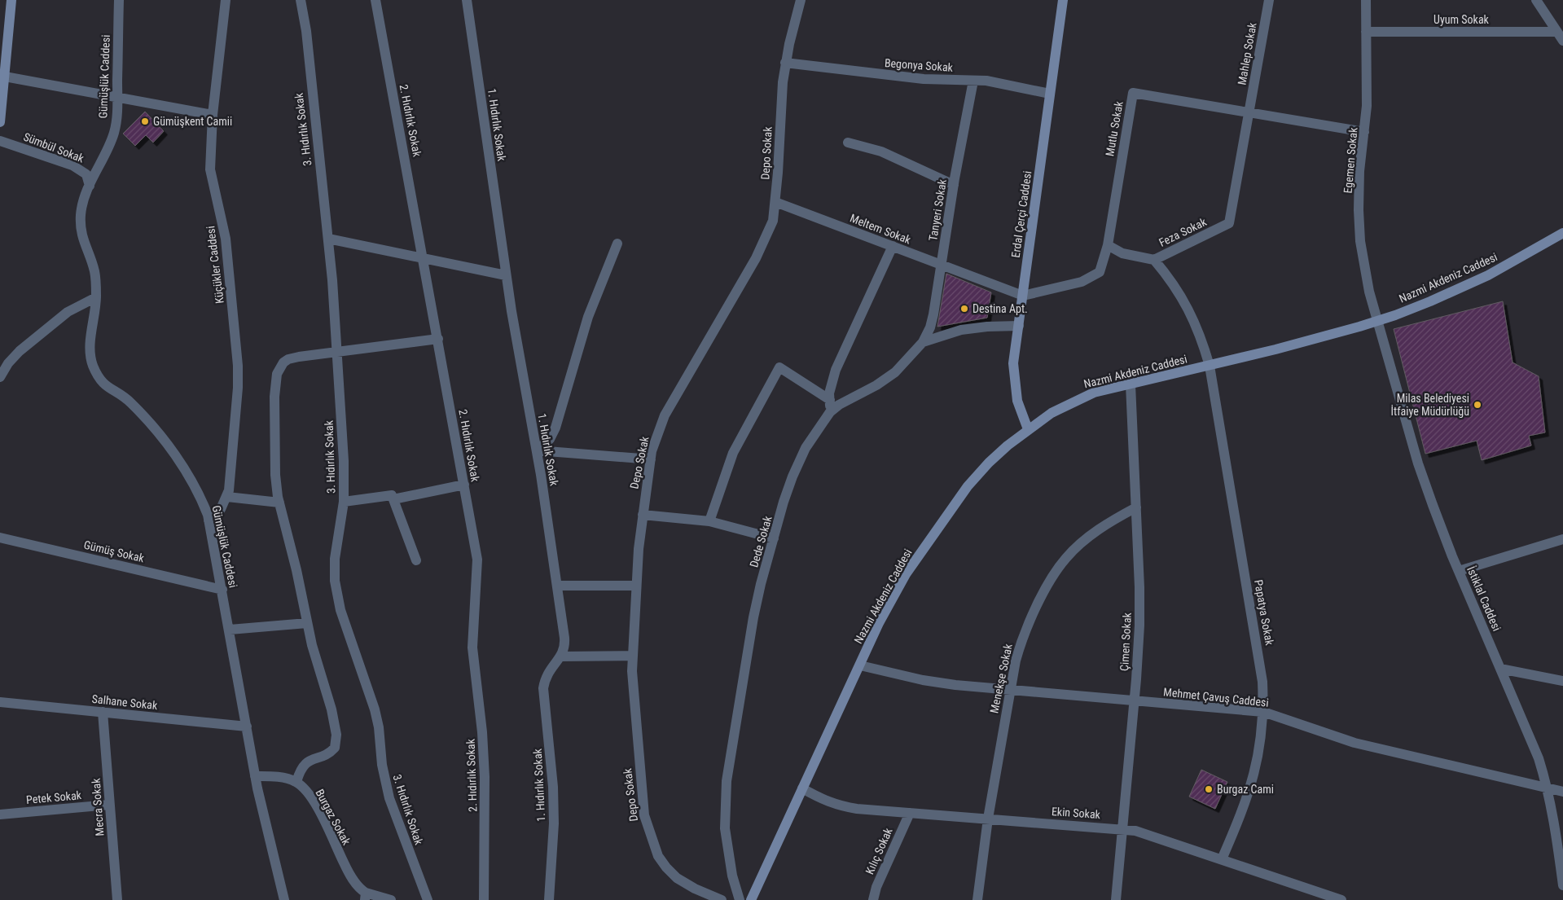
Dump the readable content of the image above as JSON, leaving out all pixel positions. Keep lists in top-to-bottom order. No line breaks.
{"streets":{"street":["Uyum Sokak","Mahlep Sokak","Begonya Sokak","Gümüşlük Caddesi","2. Hıdırlık Sokak","1. Hıdırlık Sokak","Mutlu Sokak","3. Hıdırlık Sokak","Sümbül Sokak","Depo Sokak","Egemen Sokak","Tanyeri Sokak","Erdal Çerçi Caddesi","Meltem Sokak","Feza Sokak","Küçükler Caddesi","Nazmi Akdeniz Caddesi","Dede Sokak","Gümüş Sokak","İstiklal Caddesi","Papatya Sokak","Çimen Sokak","Menekşe Sokak","Mehmet Çavuş Caddesi","Salhane Sokak","Petek Sokak","Mecra Sokak","Ekin Sokak","Burgaz Sokak","Kılıç Sokak"]},"crossings":[["Uyum Sokak","Egemen Sokak"],["Mahlep Sokak","Mutlu Sokak"],["Mahlep Sokak","Feza Sokak"],["Begonya Sokak","Depo Sokak"],["Begonya Sokak","Tanyeri Sokak"],["Begonya Sokak","Erdal Çerçi Caddesi"],["Gümüşlük Caddesi","Sümbül Sokak"],["Gümüşlük Caddesi","Küçükler Caddesi"],["Gümüşlük Caddesi","Gümüş Sokak"],["Gümüşlük Caddesi","Salhane Sokak"],["Mutlu Sokak","Egemen Sokak"],["Mutlu Sokak","Erdal Çerçi Caddesi"],["Mutlu Sokak","Meltem Sokak"],["Mutlu Sokak","Feza Sokak"],["Depo Sokak","Meltem Sokak"],["Egemen Sokak","Nazmi Akdeniz Caddesi"],["Egemen Sokak","İstiklal Caddesi"],["Tanyeri Sokak","Meltem Sokak"],["Tanyeri Sokak","Dede Sokak"],["Erdal Çerçi Caddesi","Meltem Sokak"],["Erdal Çerçi Caddesi","Nazmi Akdeniz Caddesi"],["Erdal Çerçi Caddesi","Dede Sokak"],["Feza Sokak","Nazmi Akdeniz Caddesi"],["Feza Sokak","Papatya Sokak"],["Nazmi Akdeniz Caddesi","İstiklal Caddesi"],["Nazmi Akdeniz Caddesi","Papatya Sokak"],["Nazmi Akdeniz Caddesi","Çimen Sokak"],["Nazmi Akdeniz Caddesi","Mehmet Çavuş Caddesi"],["Nazmi Akdeniz Caddesi","Ekin Sokak"],["İstiklal Caddesi","Mehmet Çavuş Caddesi"],["Papatya Sokak","Mehmet Çavuş Caddesi"],["Papatya Sokak","Ekin Sokak"],["Çimen Sokak","Menekşe Sokak"],["Çimen Sokak","Mehmet Çavuş Caddesi"],["Çimen Sokak","Ekin Sokak"],["Menekşe Sokak","Mehmet Çavuş Caddesi"],["Menekşe Sokak","Ekin Sokak"],["Salhane Sokak","Mecra Sokak"],["Petek Sokak","Mecra Sokak"],["Ekin Sokak","Kılıç Sokak"]],"places":["Gümüşkent Camii","Destina Apt.","Milas Belediyesi İtfaiye Müdürlüğü","Burgaz Cami"]}
